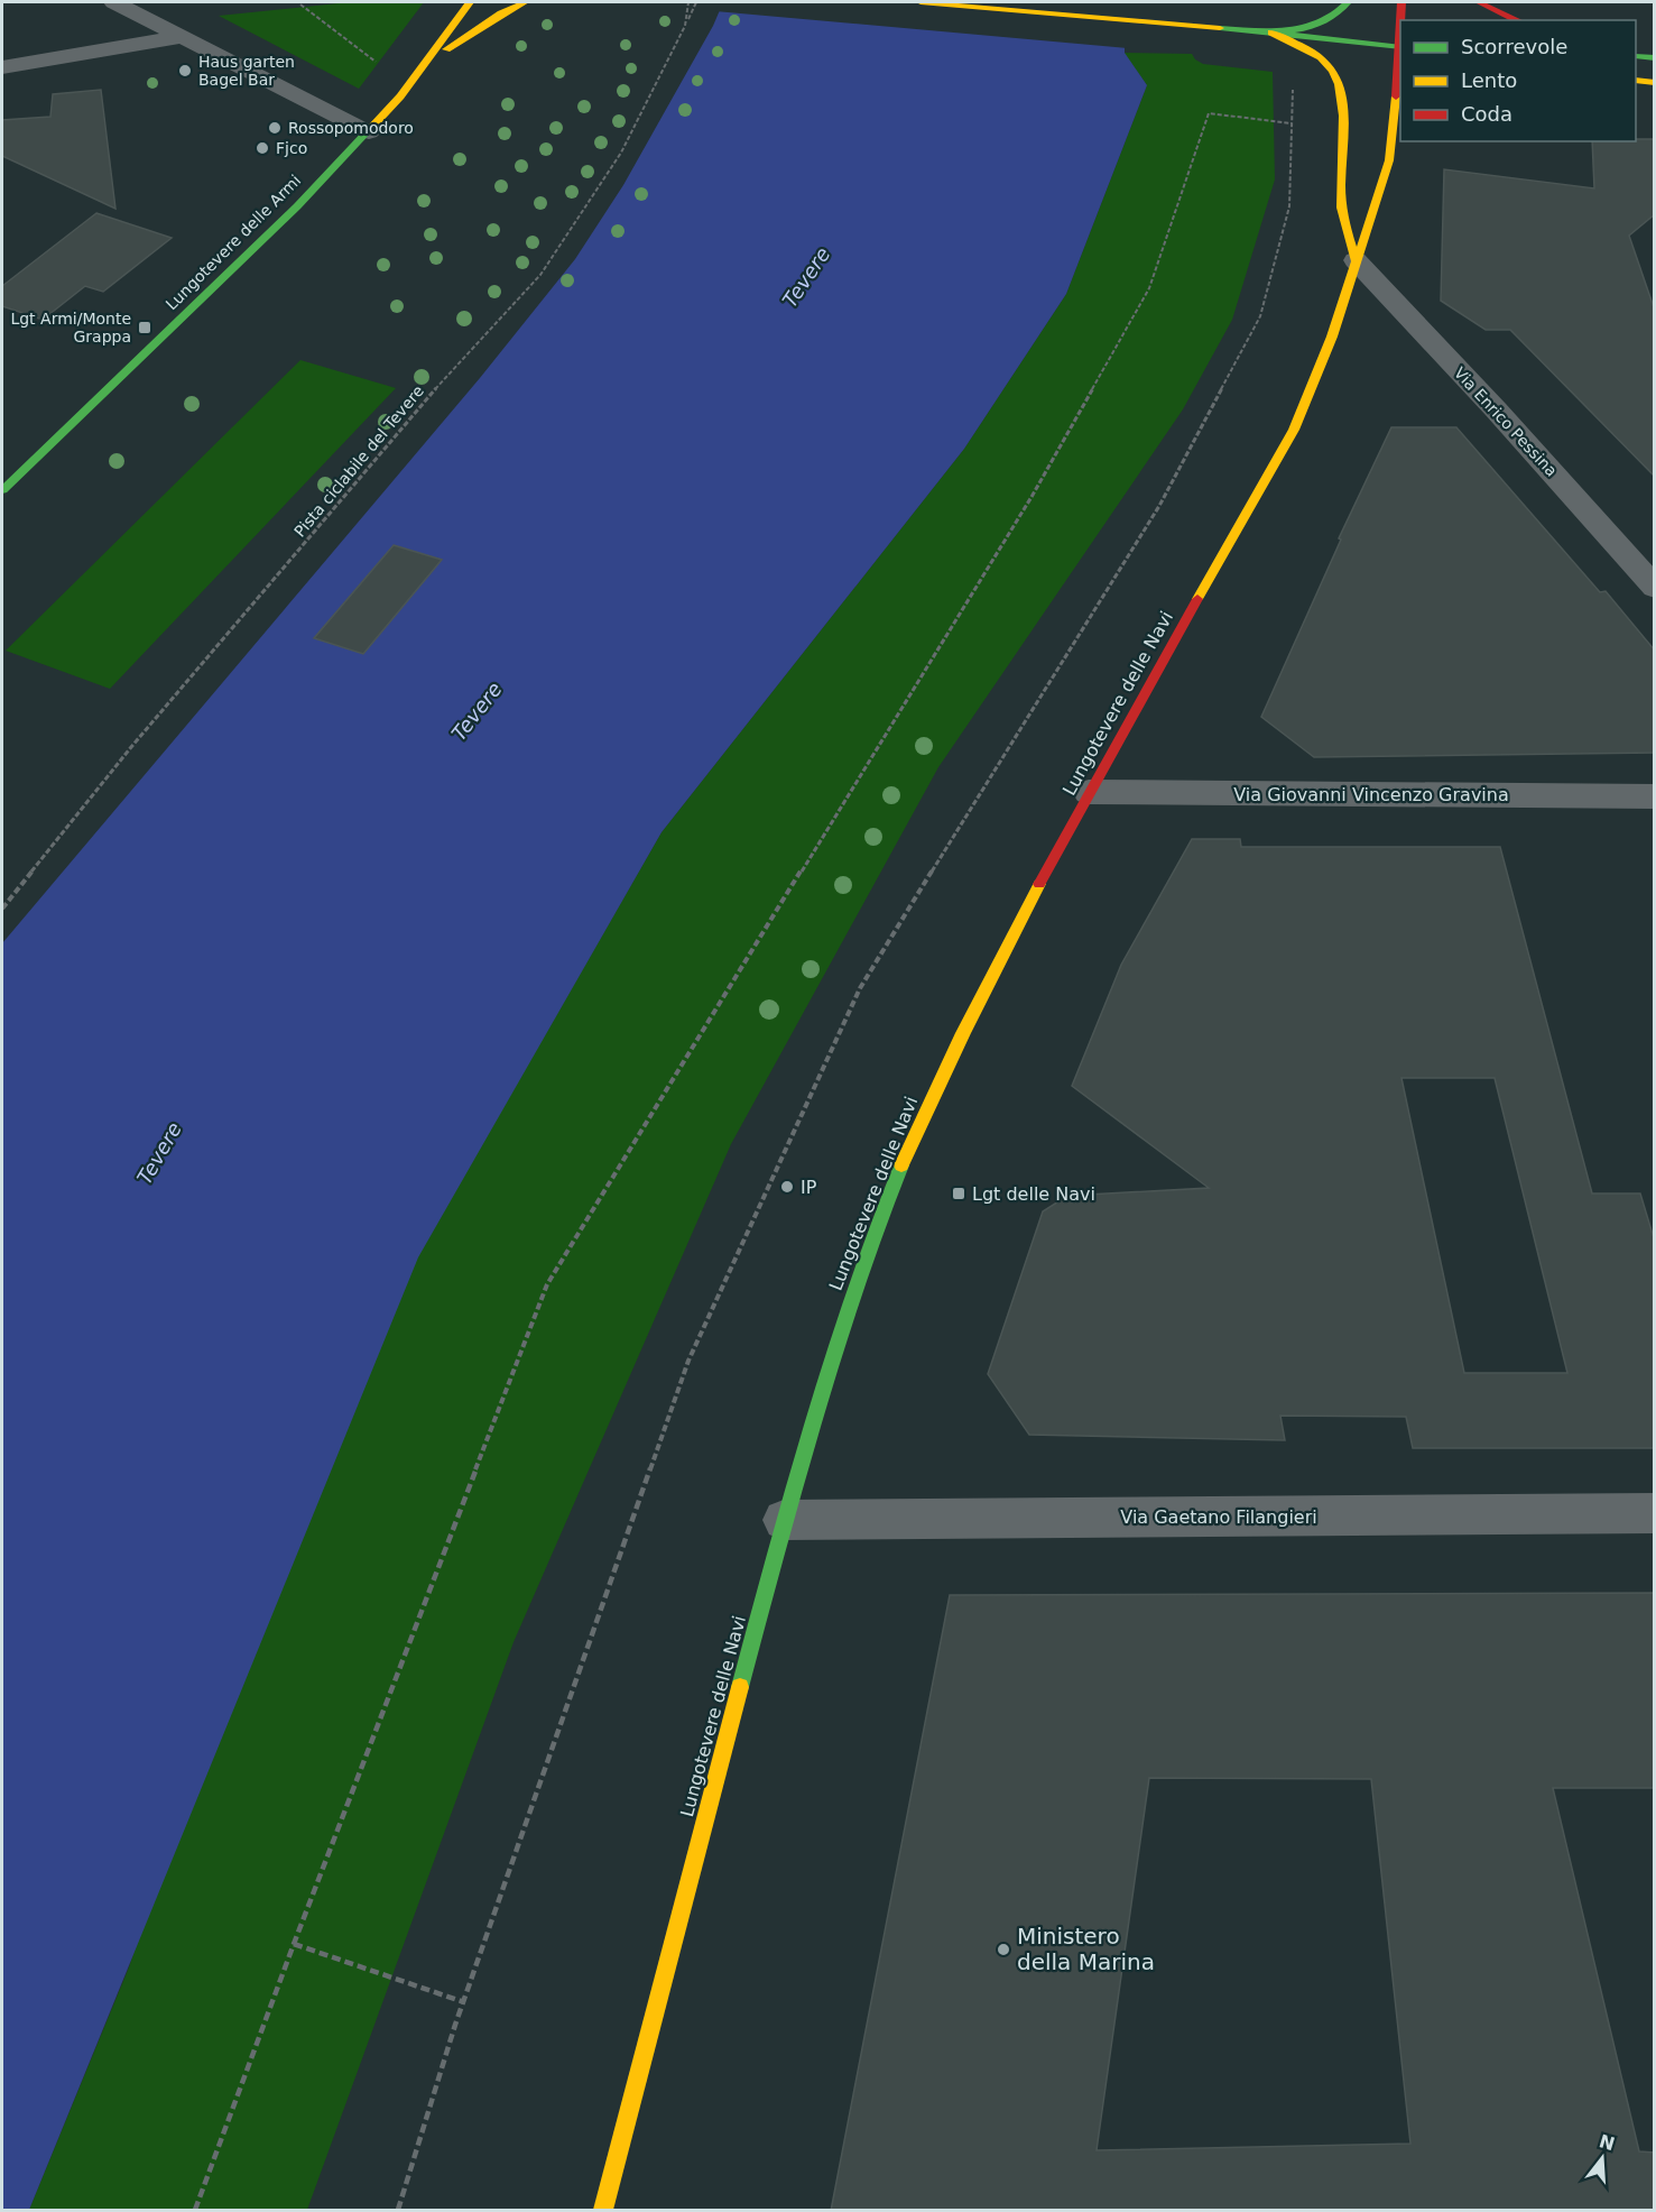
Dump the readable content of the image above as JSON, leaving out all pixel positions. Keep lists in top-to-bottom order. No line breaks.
{"streets":{"main road":["Lungotevere delle Armi","Lungotevere delle Navi"],"street":["Via Enrico Pessina","Via Giovanni Vincenzo Gravina","Via Gaetano Filangieri"],"path":["Pista ciclabile del Tevere"]},"crossings":[["Via Enrico Pessina","Lungotevere delle Navi"],["Lungotevere delle Navi","Via Giovanni Vincenzo Gravina"],["Lungotevere delle Navi","Via Gaetano Filangieri"]],"water":["Tevere"],"places":{"other":["Haus garten Bagel Bar","Rossopomodoro","Fjco","IP","Ministero della Marina"],"transit":["Lgt Armi/Monte Grappa","Lgt delle Navi"]},"legend":["Scorrevole","Lento","Coda"],"north":"top"}
